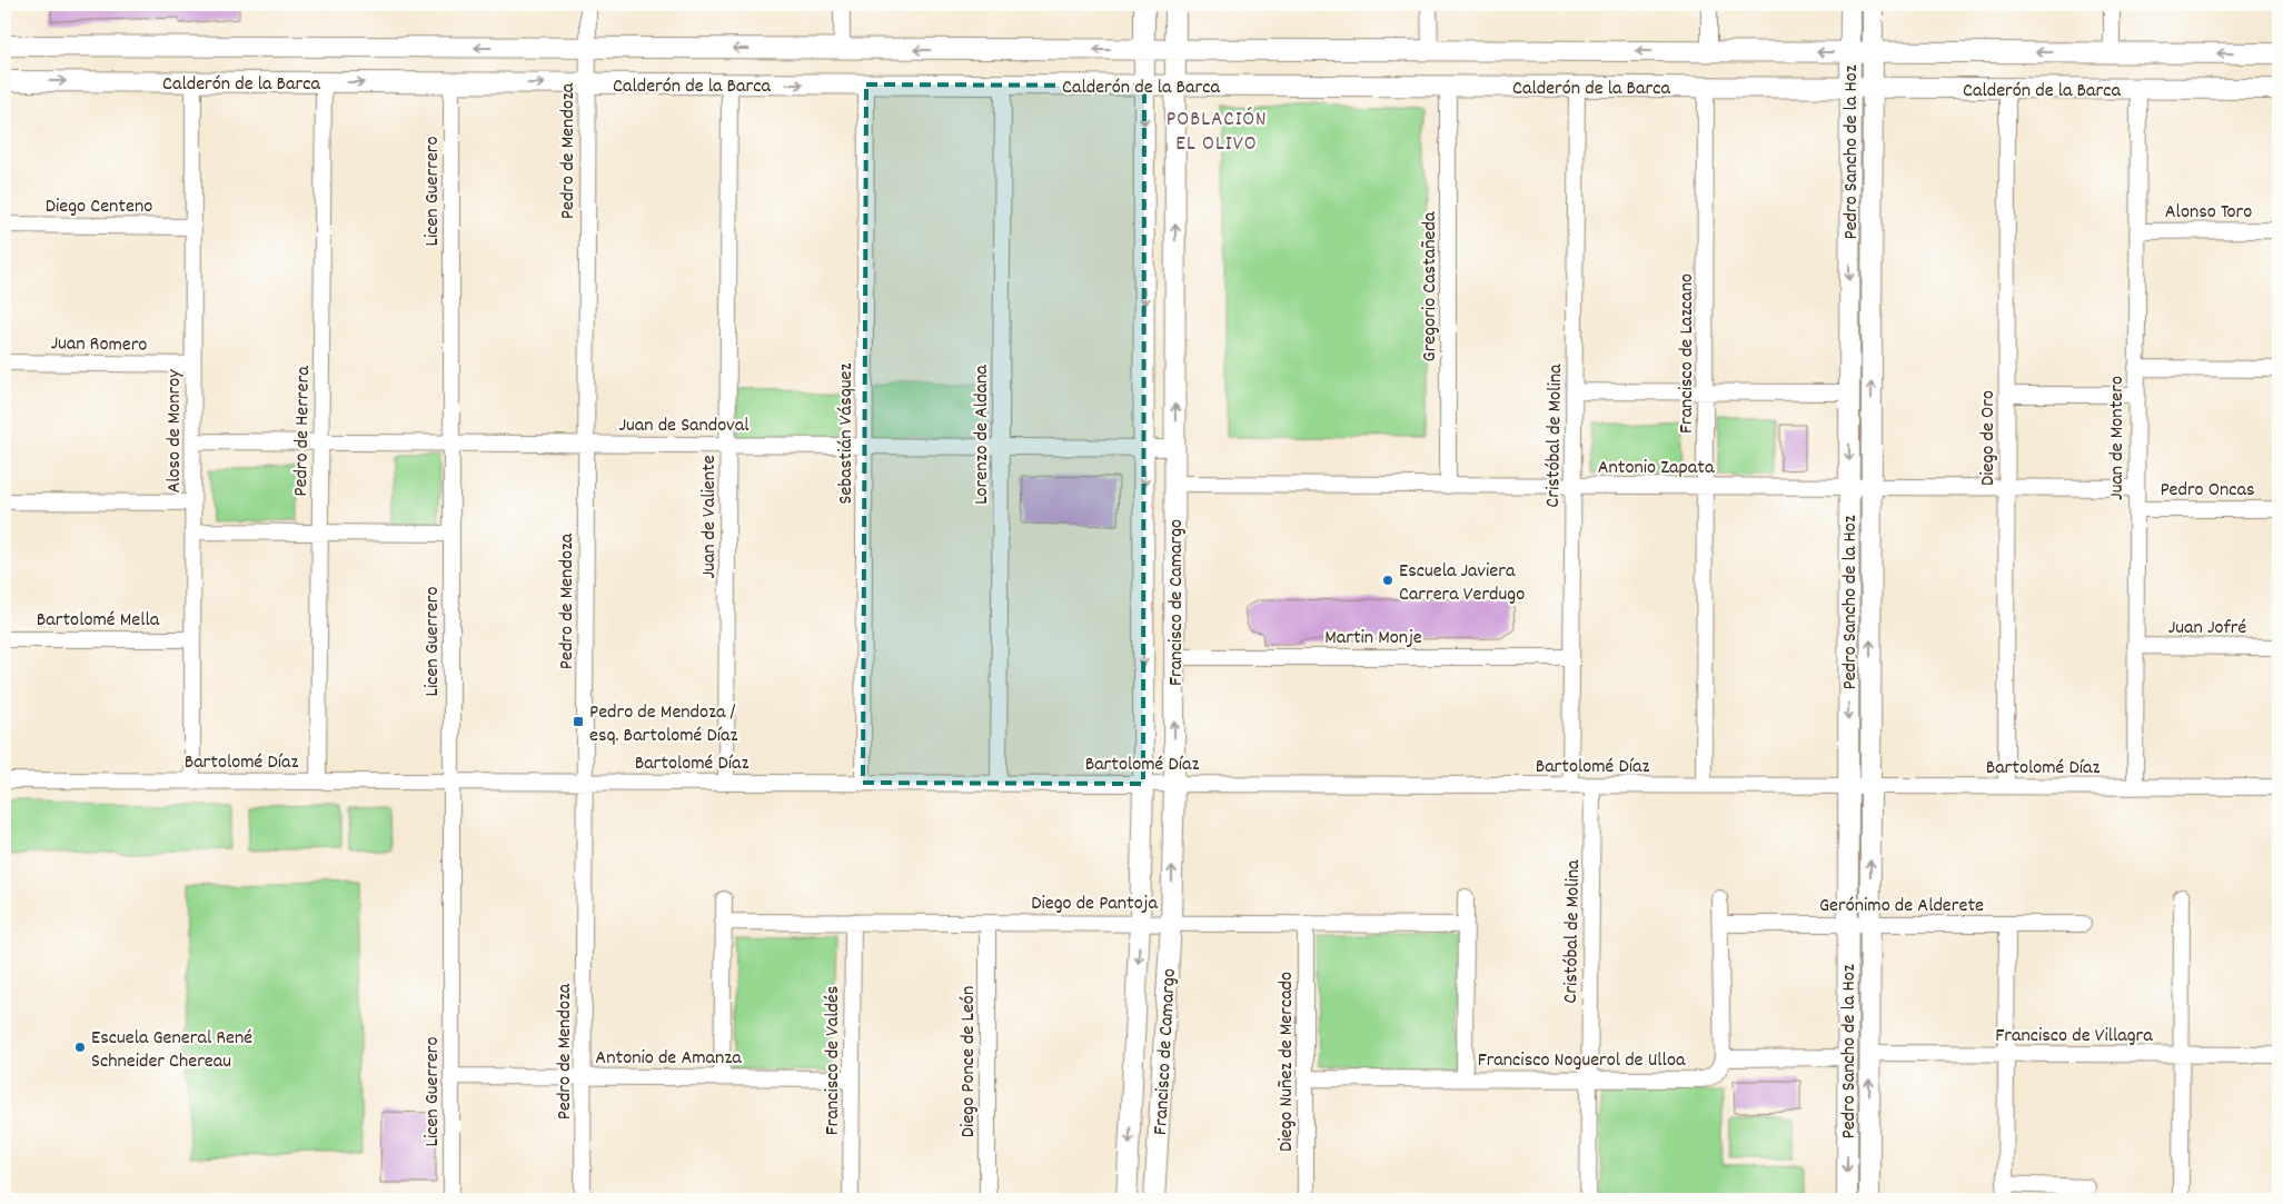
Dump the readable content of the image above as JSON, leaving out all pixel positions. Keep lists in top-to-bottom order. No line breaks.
{"streets":{"street":["Calderón de la Barca","Pedro de Mendoza","Pedro Sancho de la Hoz","Licen Guerrero","Diego Centeno","Alonso Toro","Gregorio Castañeda","Juan Romero","Francisco de Lazcano","Juan de Sandoval","Aloso de Monroy","Pedro de Herrera","Sebastián Vásquez","Lorenzo de Aldana","Cristóbal de Molina","Diego de Oro","Juan de Montero","Antonio Zapata","Pedro Oncas","Juan de Valiente","Francisco de Camargo","Bartolomé Mella","Juan Jofré","Martin Monje","Bartolomé Díaz","Diego de Pantoja","Gerónimo de Alderete","Francisco de Villagra","Antonio de Amanza","Francisco Noguerol de Ulloa","Francisco de Valdés","Diego Ponce de León","Diego Nuñez de Mercado"]},"crossings":[["Calderón de la Barca","Pedro de Mendoza"],["Calderón de la Barca","Pedro Sancho de la Hoz"],["Calderón de la Barca","Licen Guerrero"],["Calderón de la Barca","Gregorio Castañeda"],["Calderón de la Barca","Francisco de Lazcano"],["Calderón de la Barca","Aloso de Monroy"],["Calderón de la Barca","Pedro de Herrera"],["Calderón de la Barca","Sebastián Vásquez"],["Calderón de la Barca","Lorenzo de Aldana"],["Calderón de la Barca","Cristóbal de Molina"],["Calderón de la Barca","Diego de Oro"],["Calderón de la Barca","Juan de Montero"],["Calderón de la Barca","Juan de Valiente"],["Calderón de la Barca","Francisco de Camargo"],["Pedro de Mendoza","Juan de Sandoval"],["Pedro de Mendoza","Bartolomé Díaz"],["Pedro de Mendoza","Antonio de Amanza"],["Pedro Sancho de la Hoz","Antonio Zapata"],["Pedro Sancho de la Hoz","Bartolomé Díaz"],["Pedro Sancho de la Hoz","Gerónimo de Alderete"],["Pedro Sancho de la Hoz","Francisco de Villagra"],["Licen Guerrero","Juan de Sandoval"],["Licen Guerrero","Bartolomé Díaz"],["Licen Guerrero","Antonio de Amanza"],["Diego Centeno","Aloso de Monroy"],["Alonso Toro","Juan de Montero"],["Gregorio Castañeda","Antonio Zapata"],["Juan Romero","Aloso de Monroy"],["Francisco de Lazcano","Antonio Zapata"],["Francisco de Lazcano","Bartolomé Díaz"],["Juan de Sandoval","Aloso de Monroy"],["Juan de Sandoval","Pedro de Herrera"],["Juan de Sandoval","Sebastián Vásquez"],["Juan de Sandoval","Lorenzo de Aldana"],["Juan de Sandoval","Juan de Valiente"],["Juan de Sandoval","Francisco de Camargo"],["Aloso de Monroy","Bartolomé Mella"],["Aloso de Monroy","Bartolomé Díaz"],["Pedro de Herrera","Bartolomé Díaz"],["Sebastián Vásquez","Bartolomé Díaz"],["Lorenzo de Aldana","Bartolomé Díaz"],["Cristóbal de Molina","Antonio Zapata"],["Cristóbal de Molina","Martin Monje"],["Cristóbal de Molina","Bartolomé Díaz"],["Cristóbal de Molina","Francisco Noguerol de Ulloa"],["Diego de Oro","Antonio Zapata"],["Diego de Oro","Bartolomé Díaz"],["Juan de Montero","Antonio Zapata"],["Juan de Montero","Pedro Oncas"],["Juan de Montero","Juan Jofré"],["Juan de Montero","Bartolomé Díaz"],["Antonio Zapata","Francisco de Camargo"],["Juan de Valiente","Bartolomé Díaz"],["Francisco de Camargo","Martin Monje"],["Francisco de Camargo","Bartolomé Díaz"],["Francisco de Camargo","Diego de Pantoja"],["Diego de Pantoja","Francisco de Valdés"],["Diego de Pantoja","Diego Ponce de León"],["Diego de Pantoja","Diego Nuñez de Mercado"],["Antonio de Amanza","Francisco de Valdés"],["Francisco Noguerol de Ulloa","Diego Nuñez de Mercado"]],"districts":["POBLACIÓN EL OLIVO"],"places":{"other":["Escuela Javiera Carrera Verdugo","Escuela General René Schneider Chereau"],"transit":["Pedro de Mendoza / esq. Bartolomé Díaz"]}}
